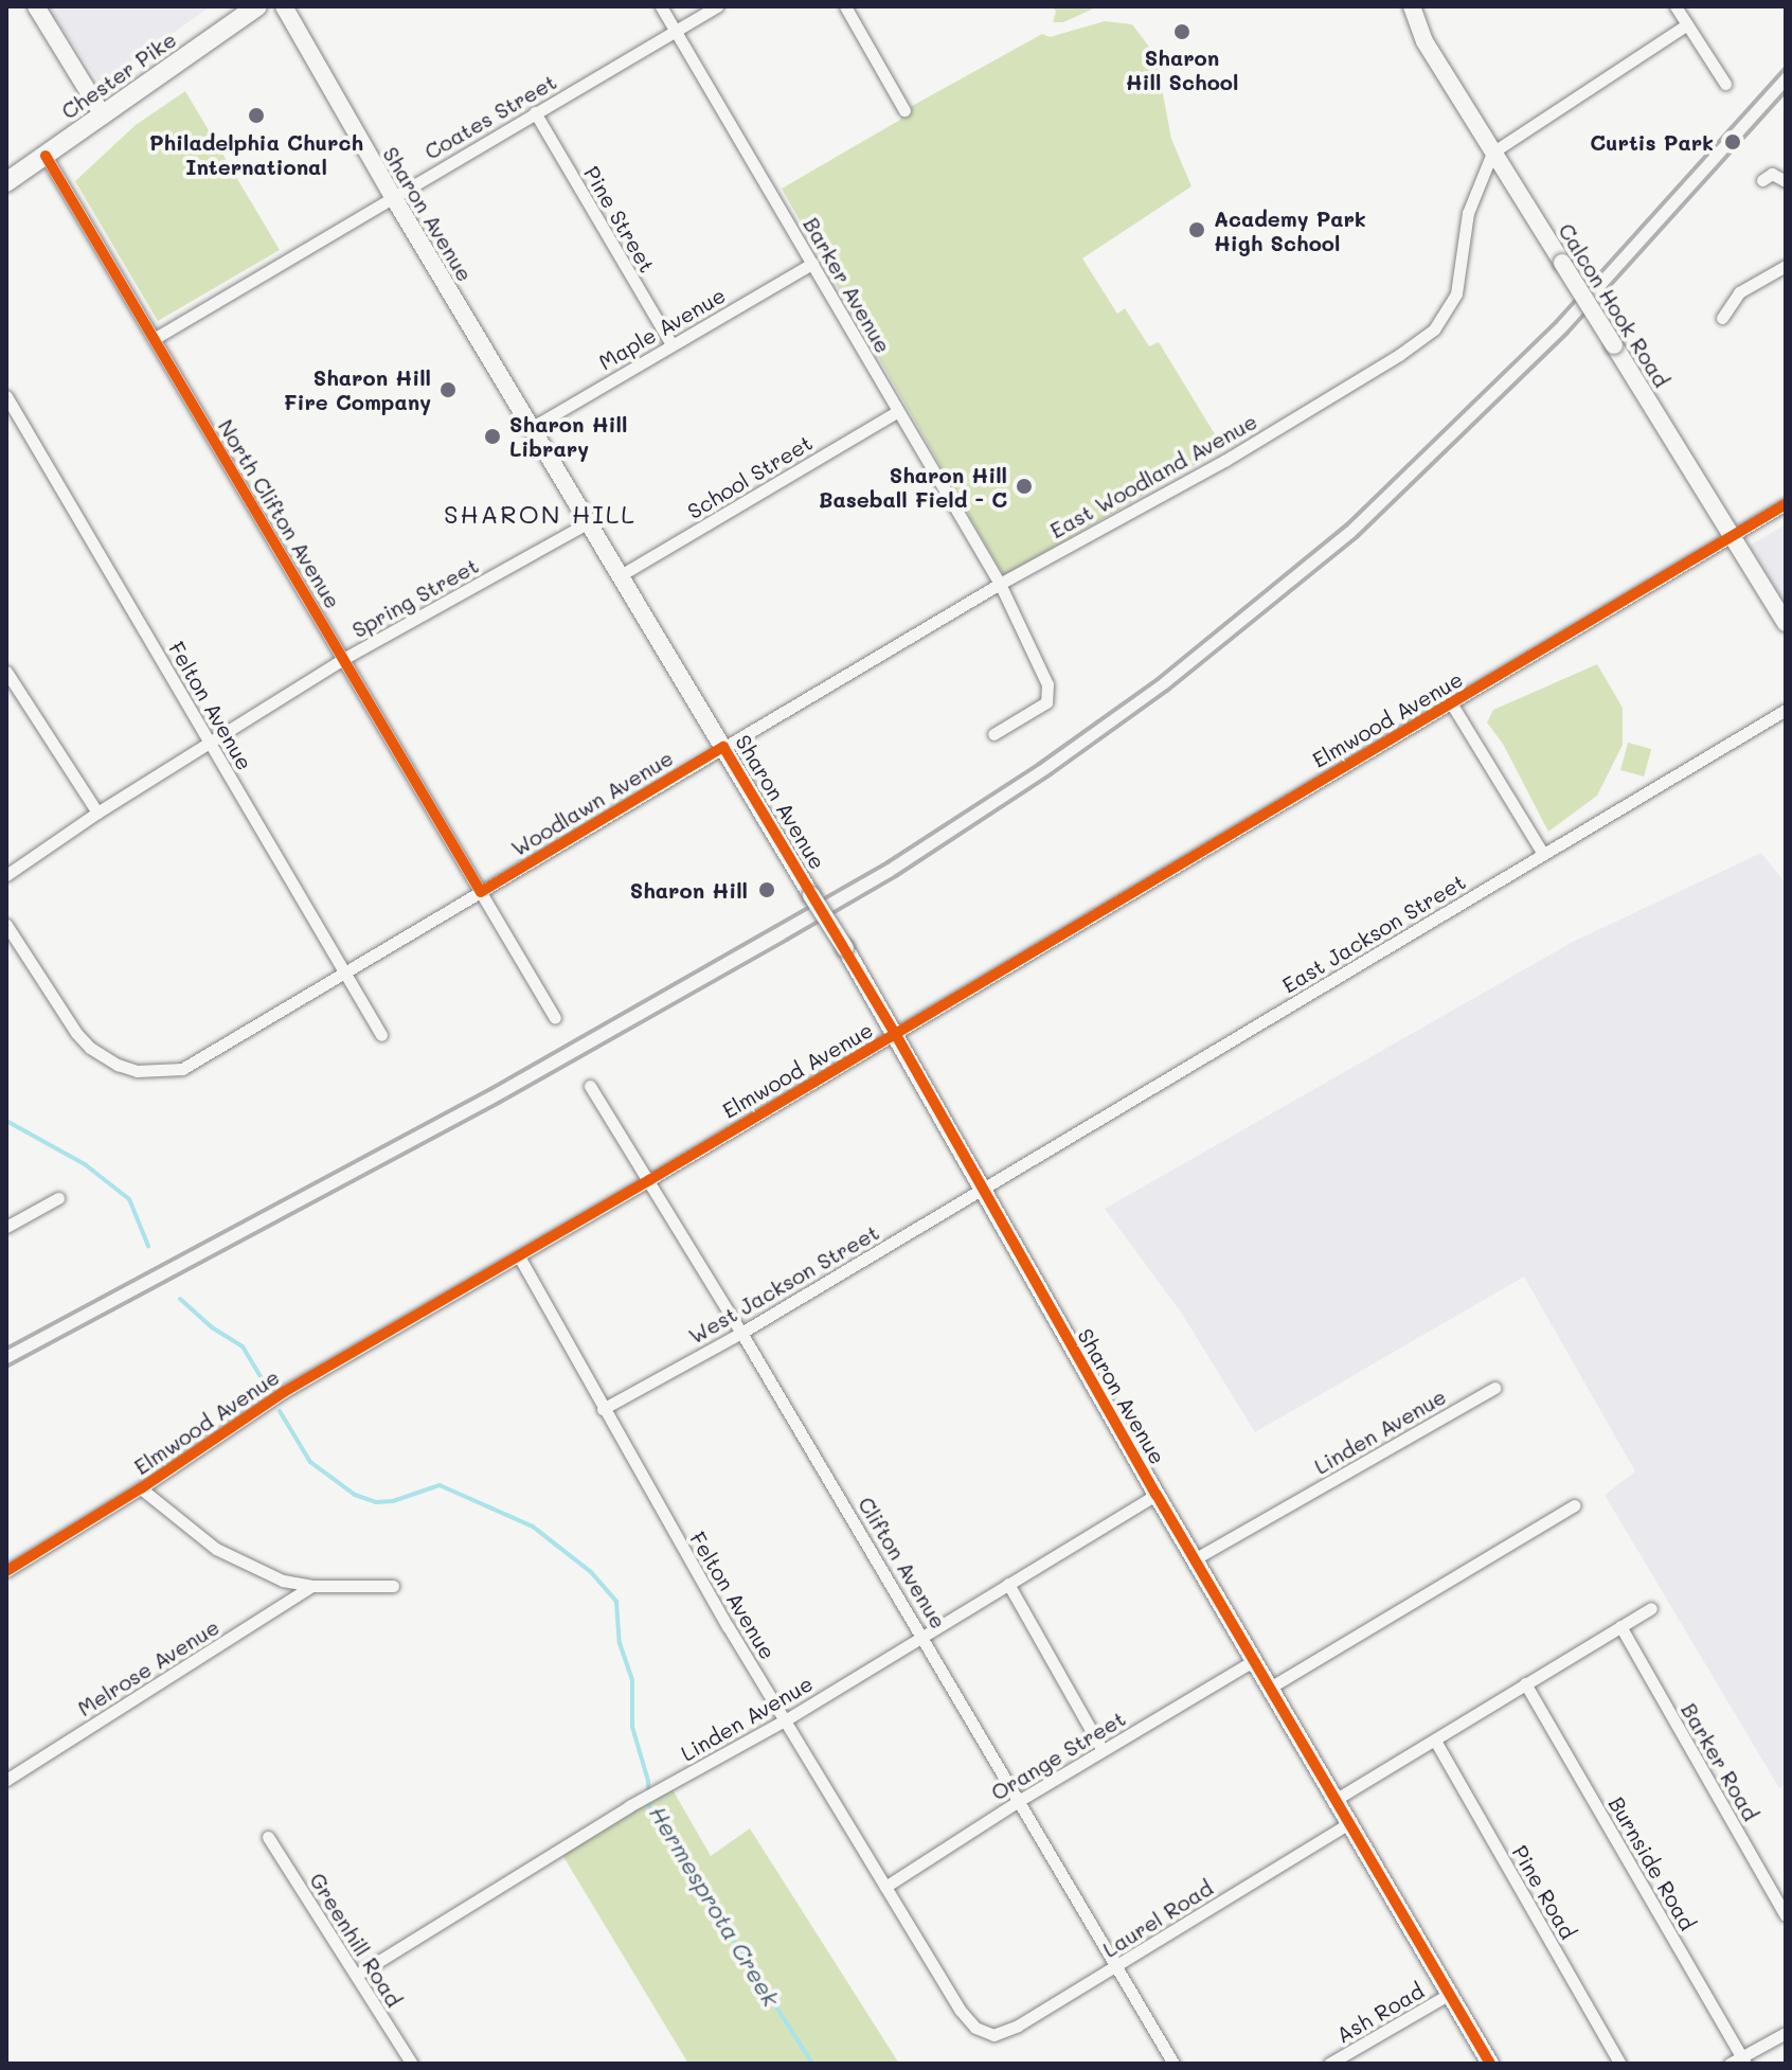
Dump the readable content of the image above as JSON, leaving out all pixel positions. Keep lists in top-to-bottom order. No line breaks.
{"streets":{"main road":["Chester Pike"],"street":["Coates Street","Sharon Avenue","Pine Street","Barker Avenue","Calcon Hook Road","Maple Avenue","East Woodland Avenue","School Street","North Clifton Avenue","Spring Street","Felton Avenue","Elmwood Avenue","Woodlawn Avenue","East Jackson Street","West Jackson Street","Linden Avenue","Clifton Avenue","Melrose Avenue","Orange Street","Barker Road","Burnside Road","Pine Road","Laurel Road","Greenhill Road","Ash Road"]},"crossings":[["Chester Pike","North Clifton Avenue"],["Coates Street","Sharon Avenue"],["Coates Street","Pine Street"],["Coates Street","Barker Avenue"],["Coates Street","North Clifton Avenue"],["Sharon Avenue","Maple Avenue"],["Sharon Avenue","East Woodland Avenue"],["Sharon Avenue","School Street"],["Sharon Avenue","Spring Street"],["Sharon Avenue","Elmwood Avenue"],["Sharon Avenue","Woodlawn Avenue"],["Sharon Avenue","East Jackson Street"],["Sharon Avenue","West Jackson Street"],["Sharon Avenue","Linden Avenue"],["Sharon Avenue","Orange Street"],["Sharon Avenue","Laurel Road"],["Sharon Avenue","Ash Road"],["Pine Street","Maple Avenue"],["Barker Avenue","Maple Avenue"],["Barker Avenue","East Woodland Avenue"],["Barker Avenue","School Street"],["Calcon Hook Road","East Woodland Avenue"],["Calcon Hook Road","Elmwood Avenue"],["East Woodland Avenue","Woodlawn Avenue"],["North Clifton Avenue","Spring Street"],["North Clifton Avenue","Woodlawn Avenue"],["Spring Street","Felton Avenue"],["Felton Avenue","Elmwood Avenue"],["Felton Avenue","Woodlawn Avenue"],["Felton Avenue","West Jackson Street"],["Felton Avenue","Linden Avenue"],["Felton Avenue","Orange Street"],["Felton Avenue","Laurel Road"],["Elmwood Avenue","Clifton Avenue"],["East Jackson Street","West Jackson Street"],["West Jackson Street","Clifton Avenue"],["Linden Avenue","Clifton Avenue"],["Linden Avenue","Greenhill Road"],["Clifton Avenue","Orange Street"],["Clifton Avenue","Laurel Road"]],"districts":["SHARON HILL"],"water":["Hermesprota Creek"],"places":["Sharon Hill School","Philadelphia Church International","Curtis Park","Academy Park High School","Sharon Hill Fire Company","Sharon Hill Library","Sharon Hill Baseball Field - C","Sharon Hill"]}
